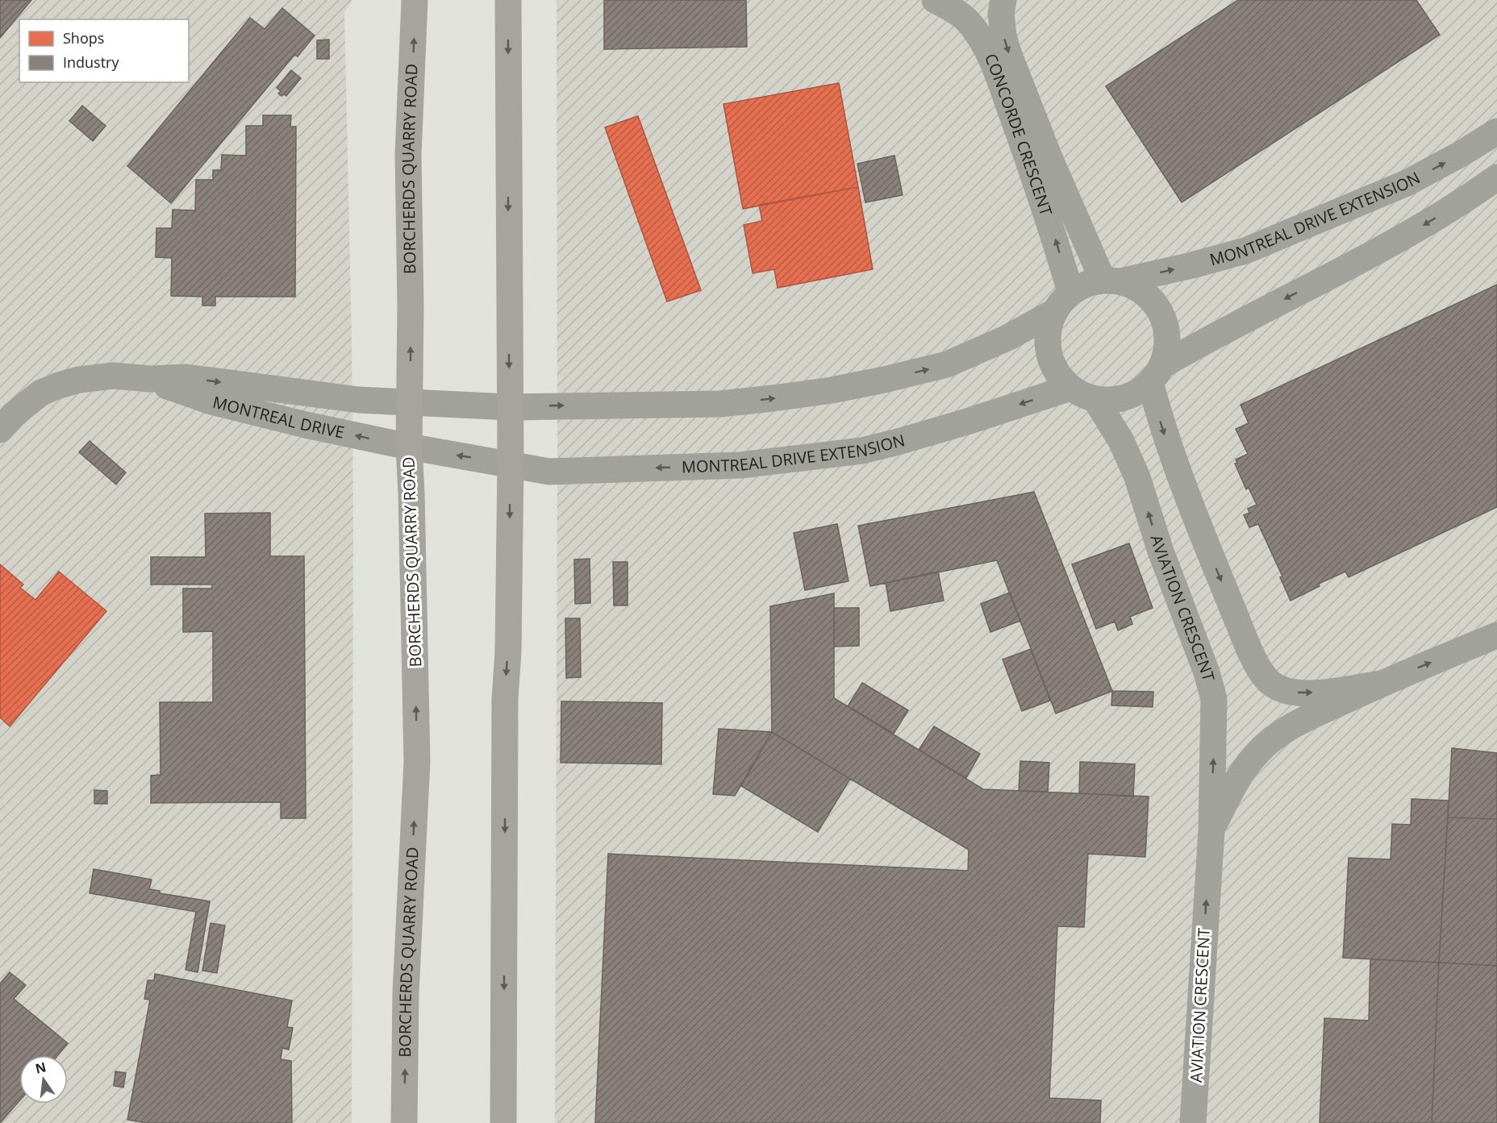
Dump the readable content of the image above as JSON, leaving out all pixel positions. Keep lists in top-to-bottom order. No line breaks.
{"streets":{"main road":["BORCHERDS QUARRY ROAD"],"street":["CONCORDE CRESCENT","MONTREAL DRIVE EXTENSION","MONTREAL DRIVE","AVIATION CRESCENT"]},"crossings":[["CONCORDE CRESCENT","MONTREAL DRIVE EXTENSION"],["CONCORDE CRESCENT","AVIATION CRESCENT"],["BORCHERDS QUARRY ROAD","MONTREAL DRIVE"],["MONTREAL DRIVE EXTENSION","MONTREAL DRIVE"],["MONTREAL DRIVE EXTENSION","AVIATION CRESCENT"]],"legend":["Shops","Industry"],"north":"top"}
